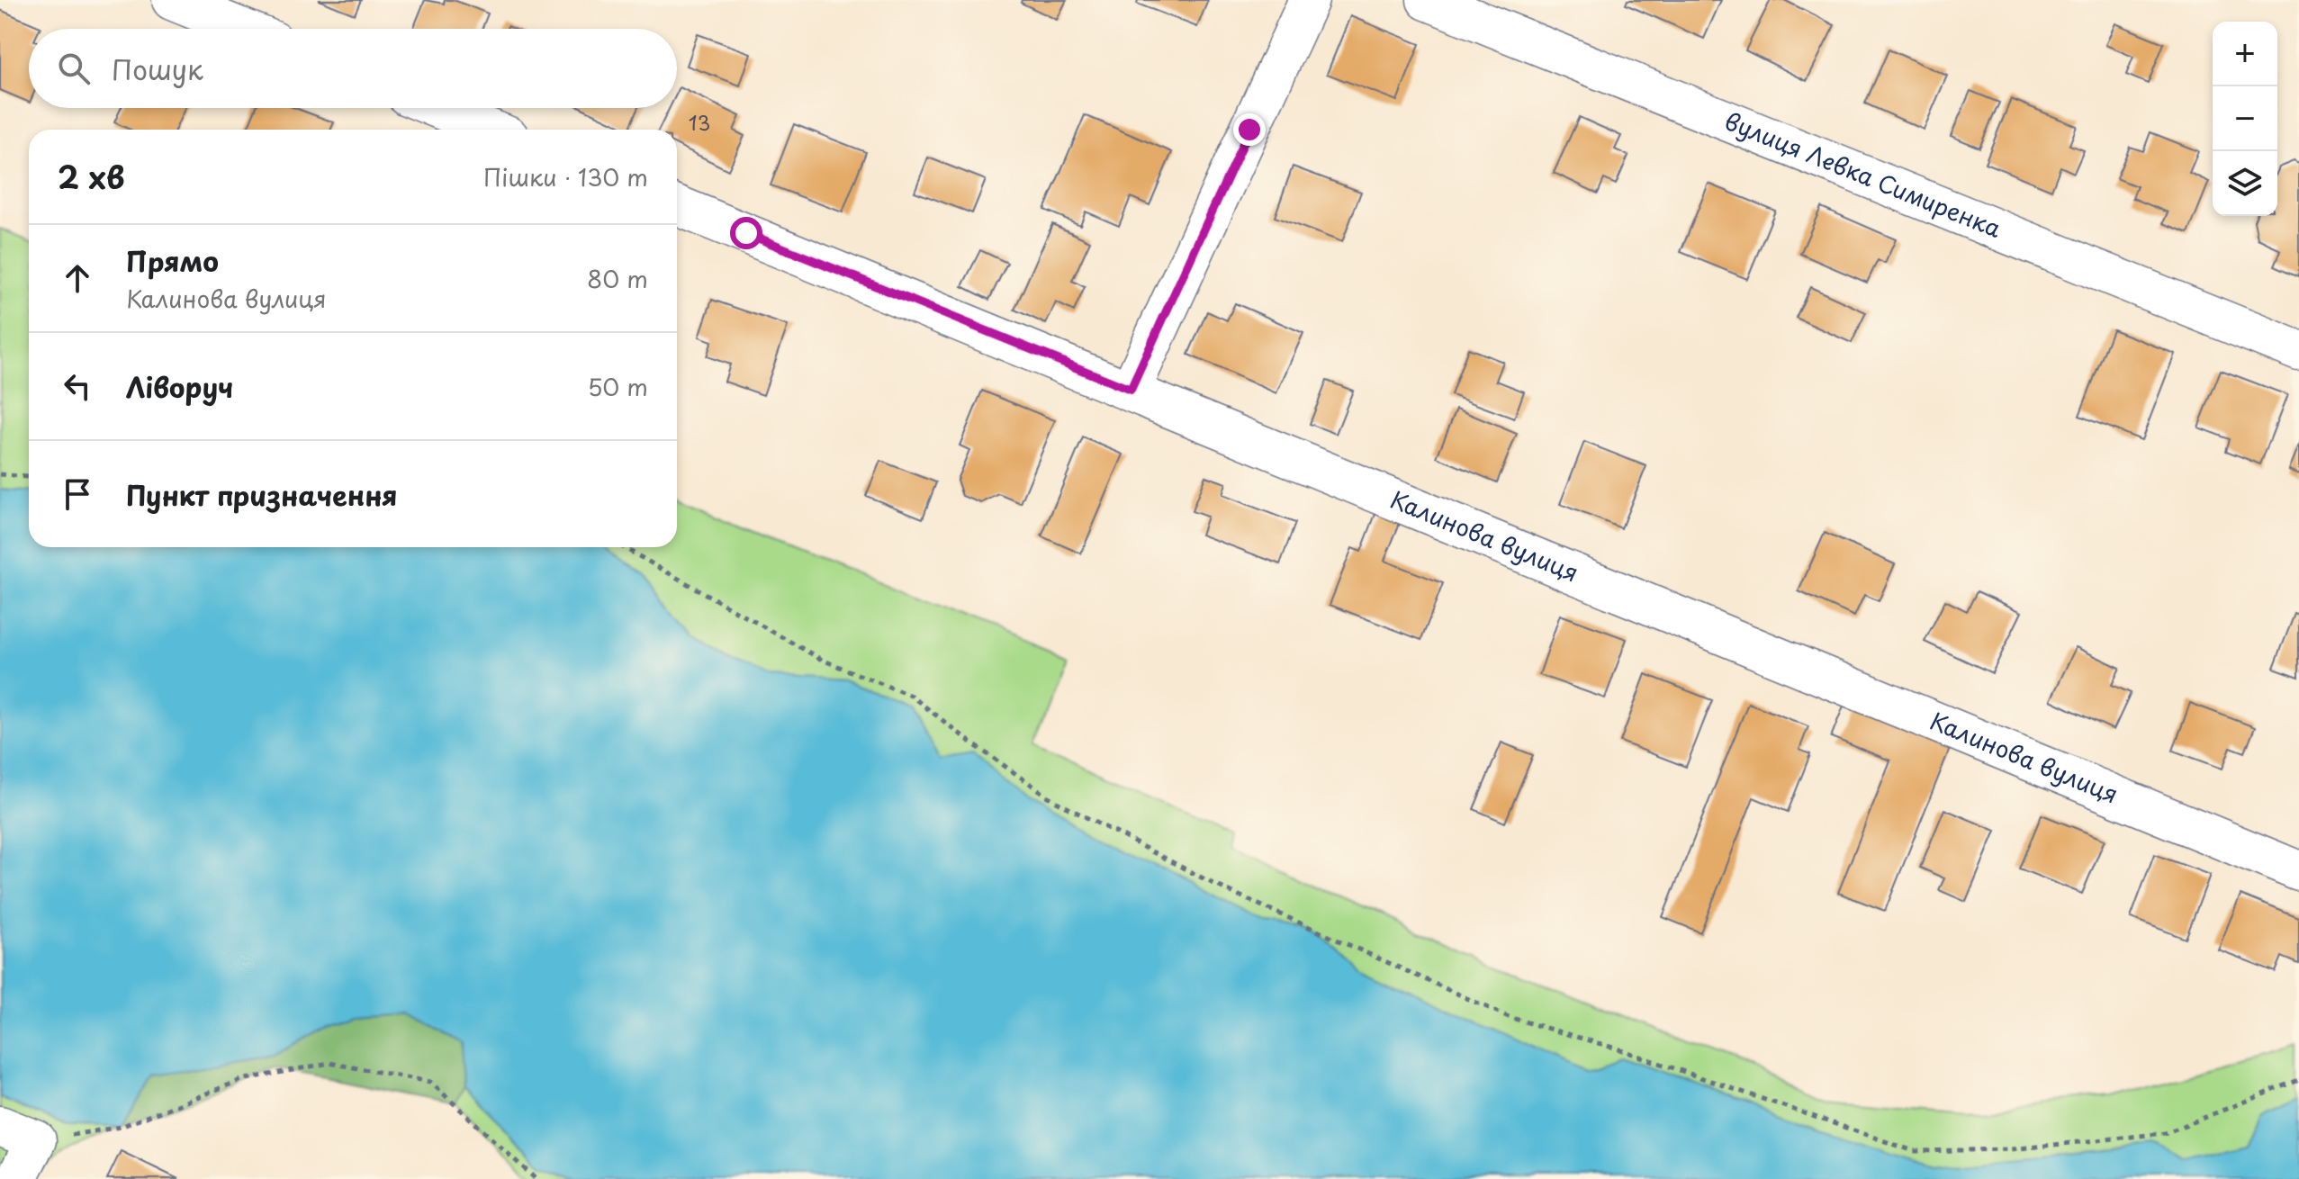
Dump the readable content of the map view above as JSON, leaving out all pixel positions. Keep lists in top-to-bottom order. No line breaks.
{"streets":{"street":["вулиця Левка Симиренка","Калинова вулиця"]},"house_numbers":["13"],"page":{"map_buttons":["+","−"],"search":"Пошук","heading":["2 хв","Пішки · 130 m"],"list":[["Прямо","Калинова вулиця","80 m"],["Ліворуч","50 m"],"Пункт призначення"]}}
